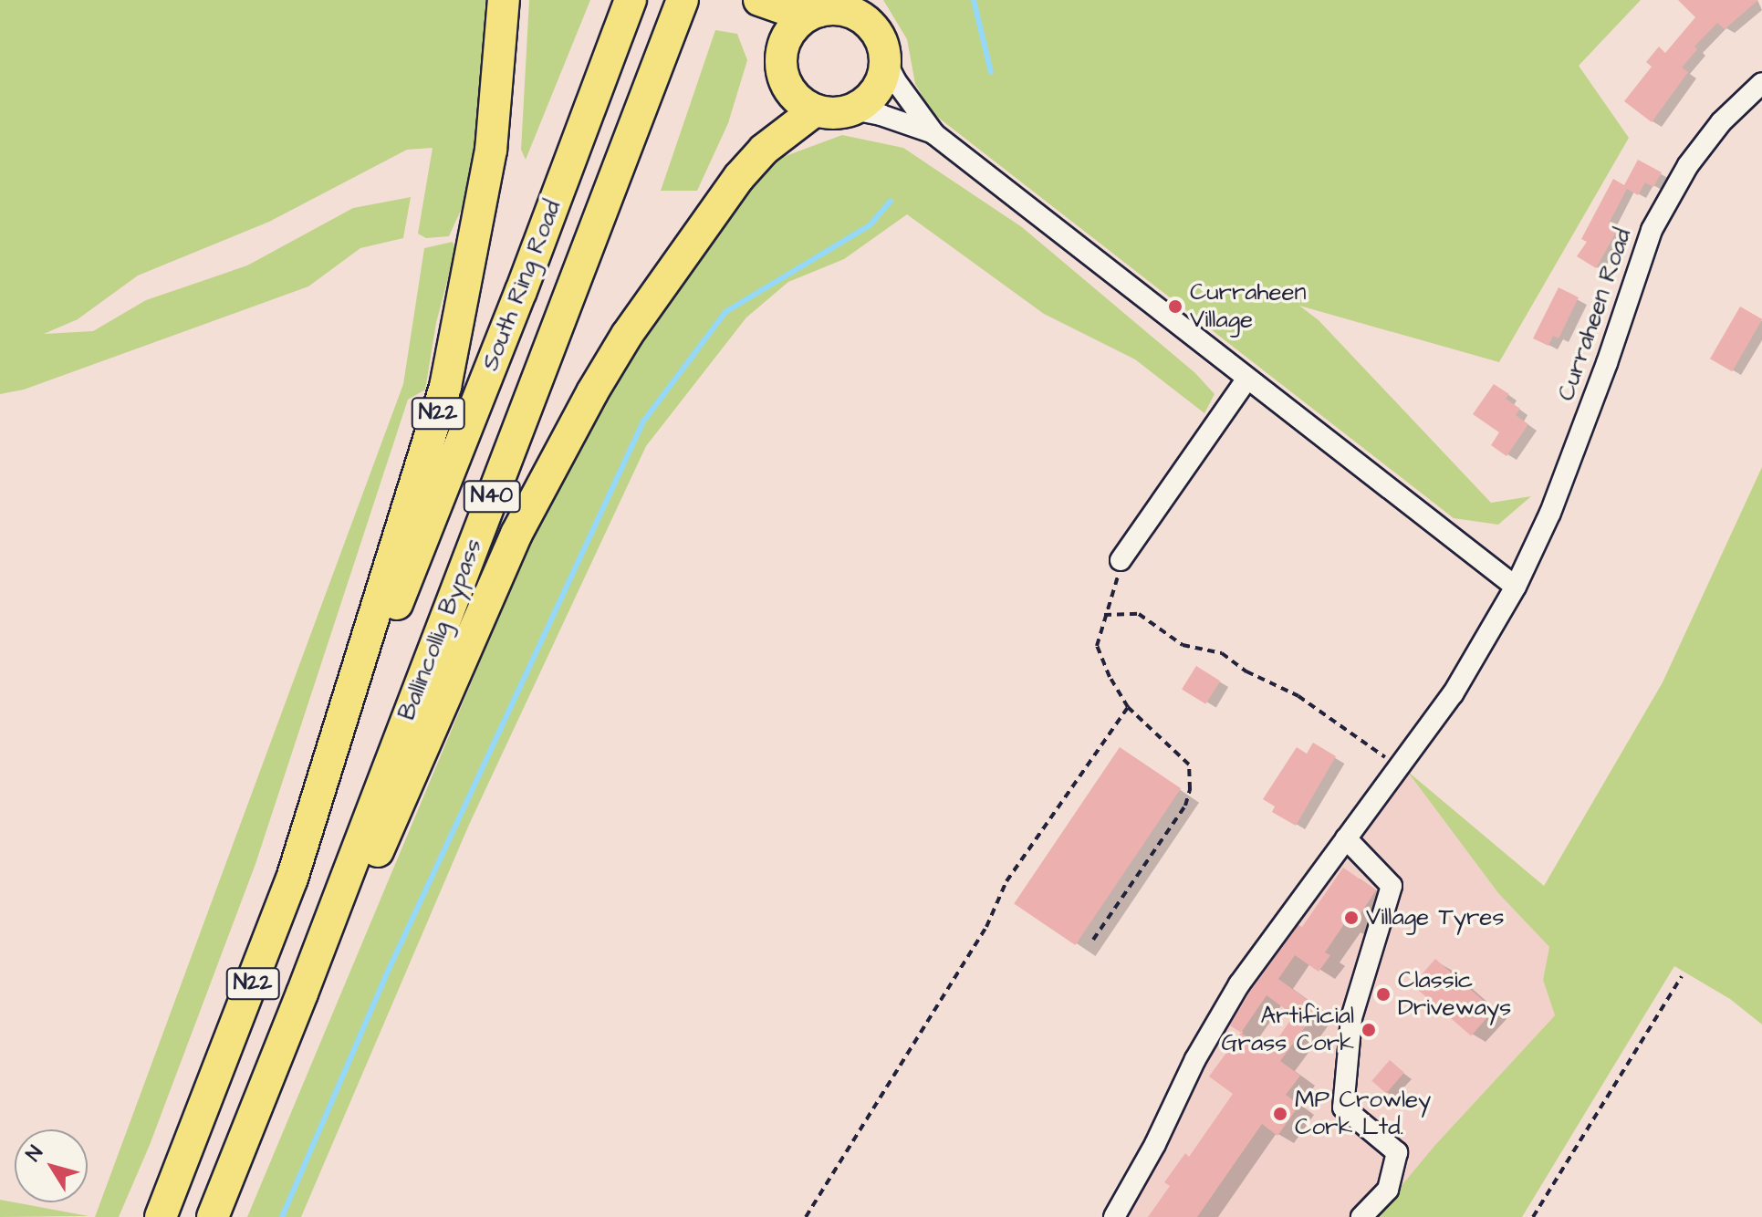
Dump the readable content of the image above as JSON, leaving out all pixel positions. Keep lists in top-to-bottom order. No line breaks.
{"streets":{"highway":["South Ring Road","N22","N40","Ballincollig Bypass"],"street":["Curraheen Road"]},"crossings":[["South Ring Road","N22"],["N22","Ballincollig Bypass"]],"places":["Curraheen Village","Village Tyres","Classic Driveways","Artificial Grass Cork","MP Crowley Cork Ltd."],"north":"top left"}
